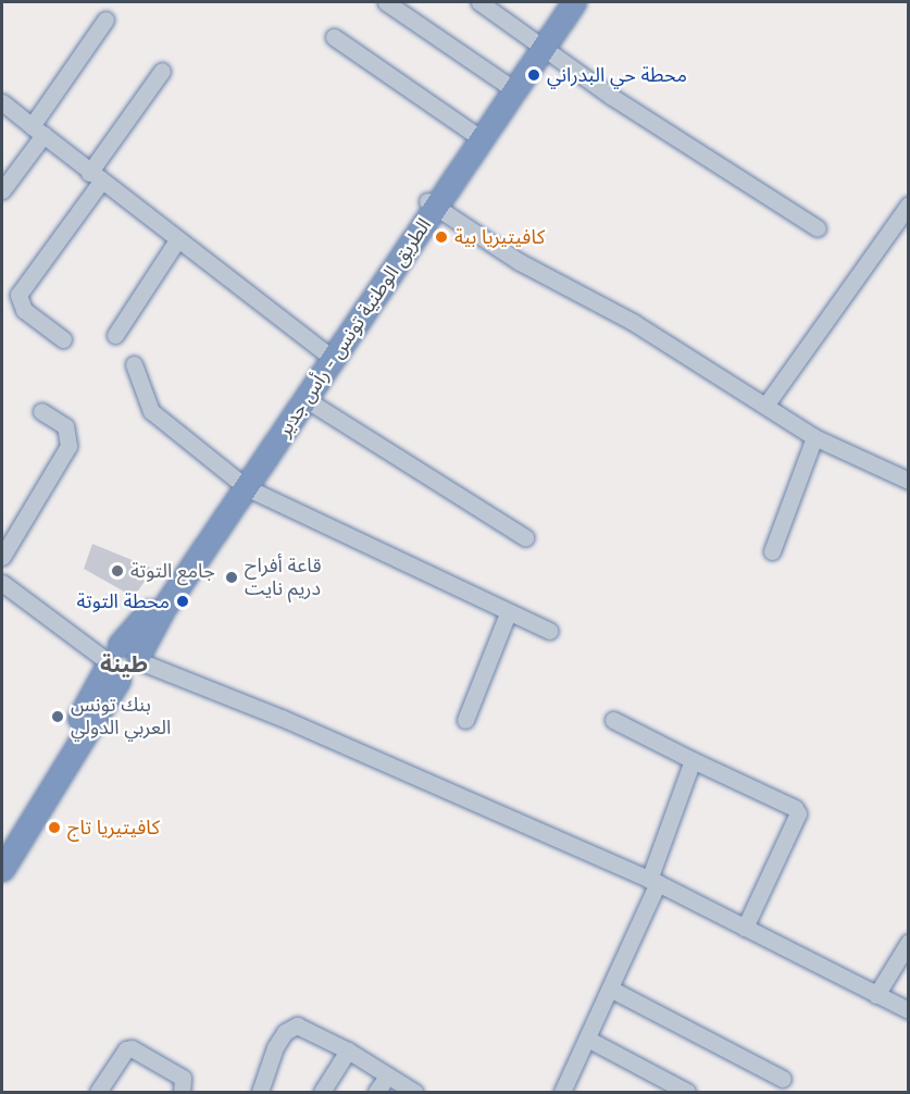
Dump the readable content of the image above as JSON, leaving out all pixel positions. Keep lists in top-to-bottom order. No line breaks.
{"streets":{"highway":["الطريق الوطنية تونس - رأس جدير"]},"districts":["طينة"],"places":["محطة حي البدراني","كافيتيريا بية","جامع التوتة","قاعة أفراح دريم نايت","محطة التوتة","بنك تونس العربي الدولي","كافيتيريا تاج"]}
